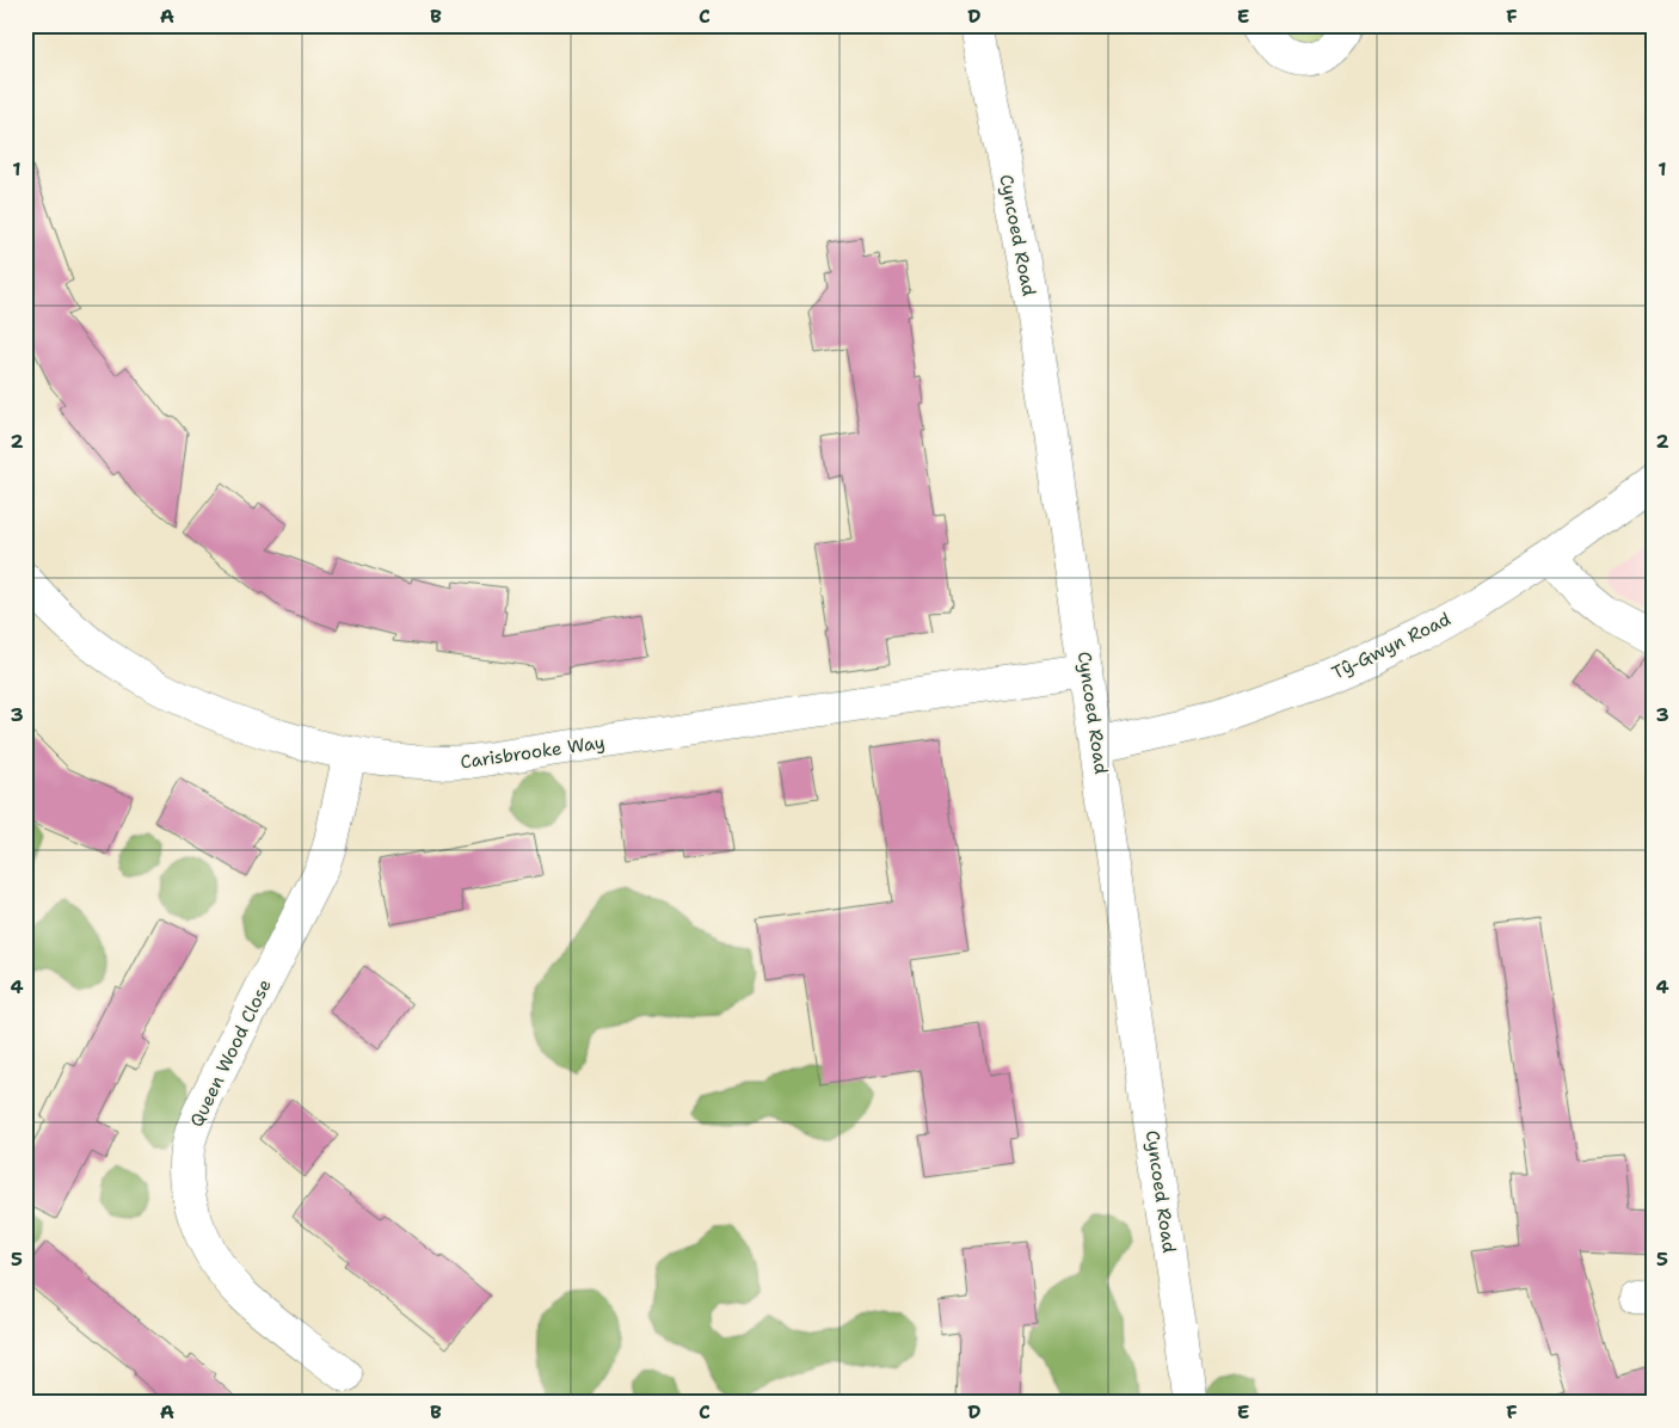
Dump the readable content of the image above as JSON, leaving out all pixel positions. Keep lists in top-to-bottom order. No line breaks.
{"streets":{"street":["Cyncoed Road","Tŷ-Gwyn Road","Carisbrooke Way","Queen Wood Close"]},"crossings":[["Cyncoed Road","Tŷ-Gwyn Road"],["Cyncoed Road","Carisbrooke Way"],["Carisbrooke Way","Queen Wood Close"]],"grid":{"columns":["A","B","C","D","E","F"],"rows":["1","2","3","4","5"]}}
